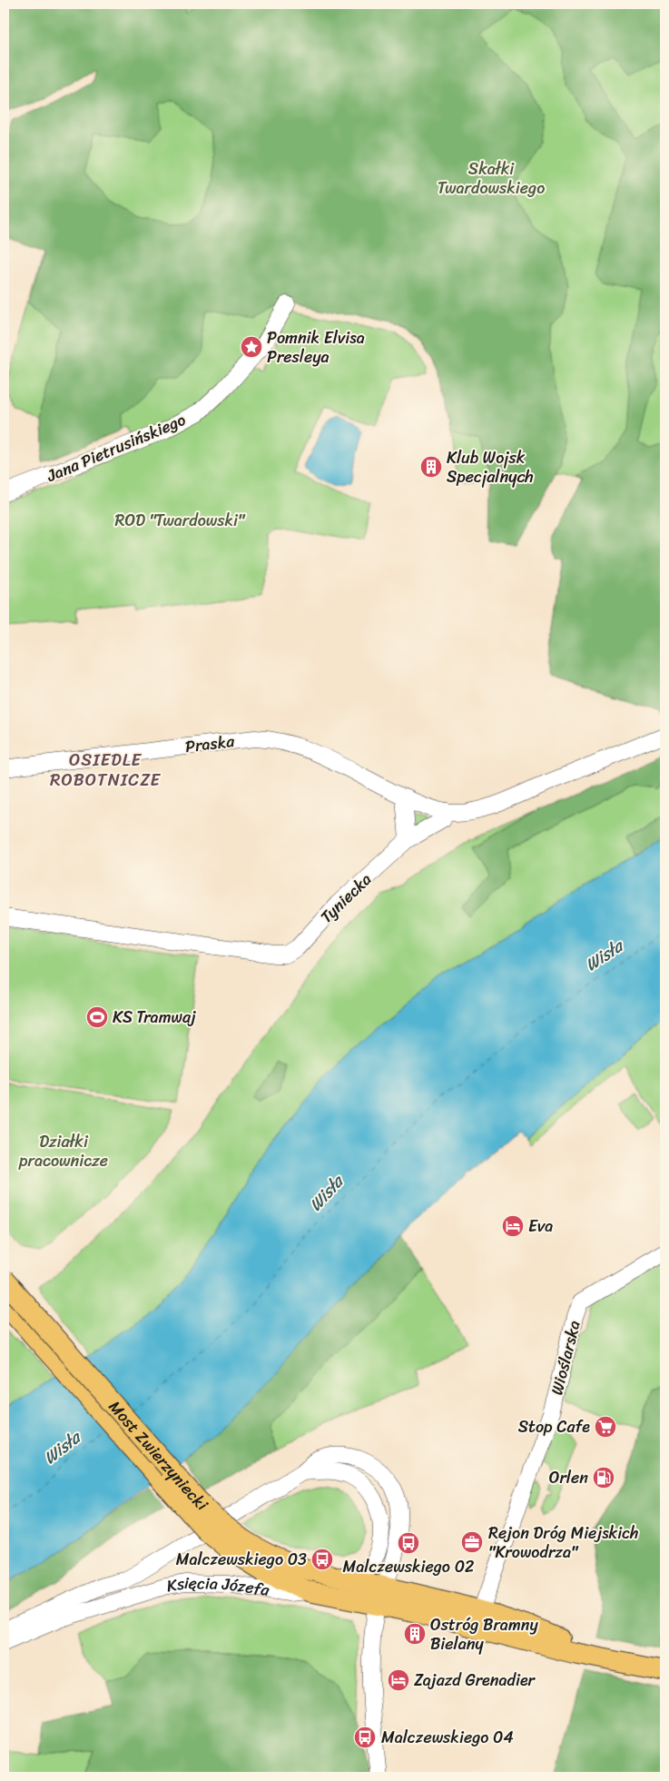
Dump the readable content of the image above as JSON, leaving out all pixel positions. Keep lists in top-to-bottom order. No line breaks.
{"streets":{"main road":["Most Zwierzyniecki","Księcia Józefa"],"street":["Jana Pietrusińskiego","Praska","Tyniecka","Wioślarska"]},"crossings":[["Praska","Tyniecka"],["Wioślarska","Księcia Józefa"],["Most Zwierzyniecki","Księcia Józefa"]],"districts":["OSIEDLE ROBOTNICZE"],"water":["Wisła"],"parks":["Skałki Twardowskiego","ROD \"Twardowski\"","Działki pracownicze"],"places":{"place":["Pomnik Elvisa Presleya"],"building":["Klub Wojsk Specjalnych","Ostróg Bramny Bielany"],"sports":["KS Tramwaj"],"hotel":["Eva","Zajazd Grenadier"],"supermarket":["Stop Cafe"],"fuel station":["Orlen"],"office":["Rejon Dróg Miejskich \"Krowodrza\""],"bus stop":["Malczewskiego 02","Malczewskiego 03","Malczewskiego 04"]}}
